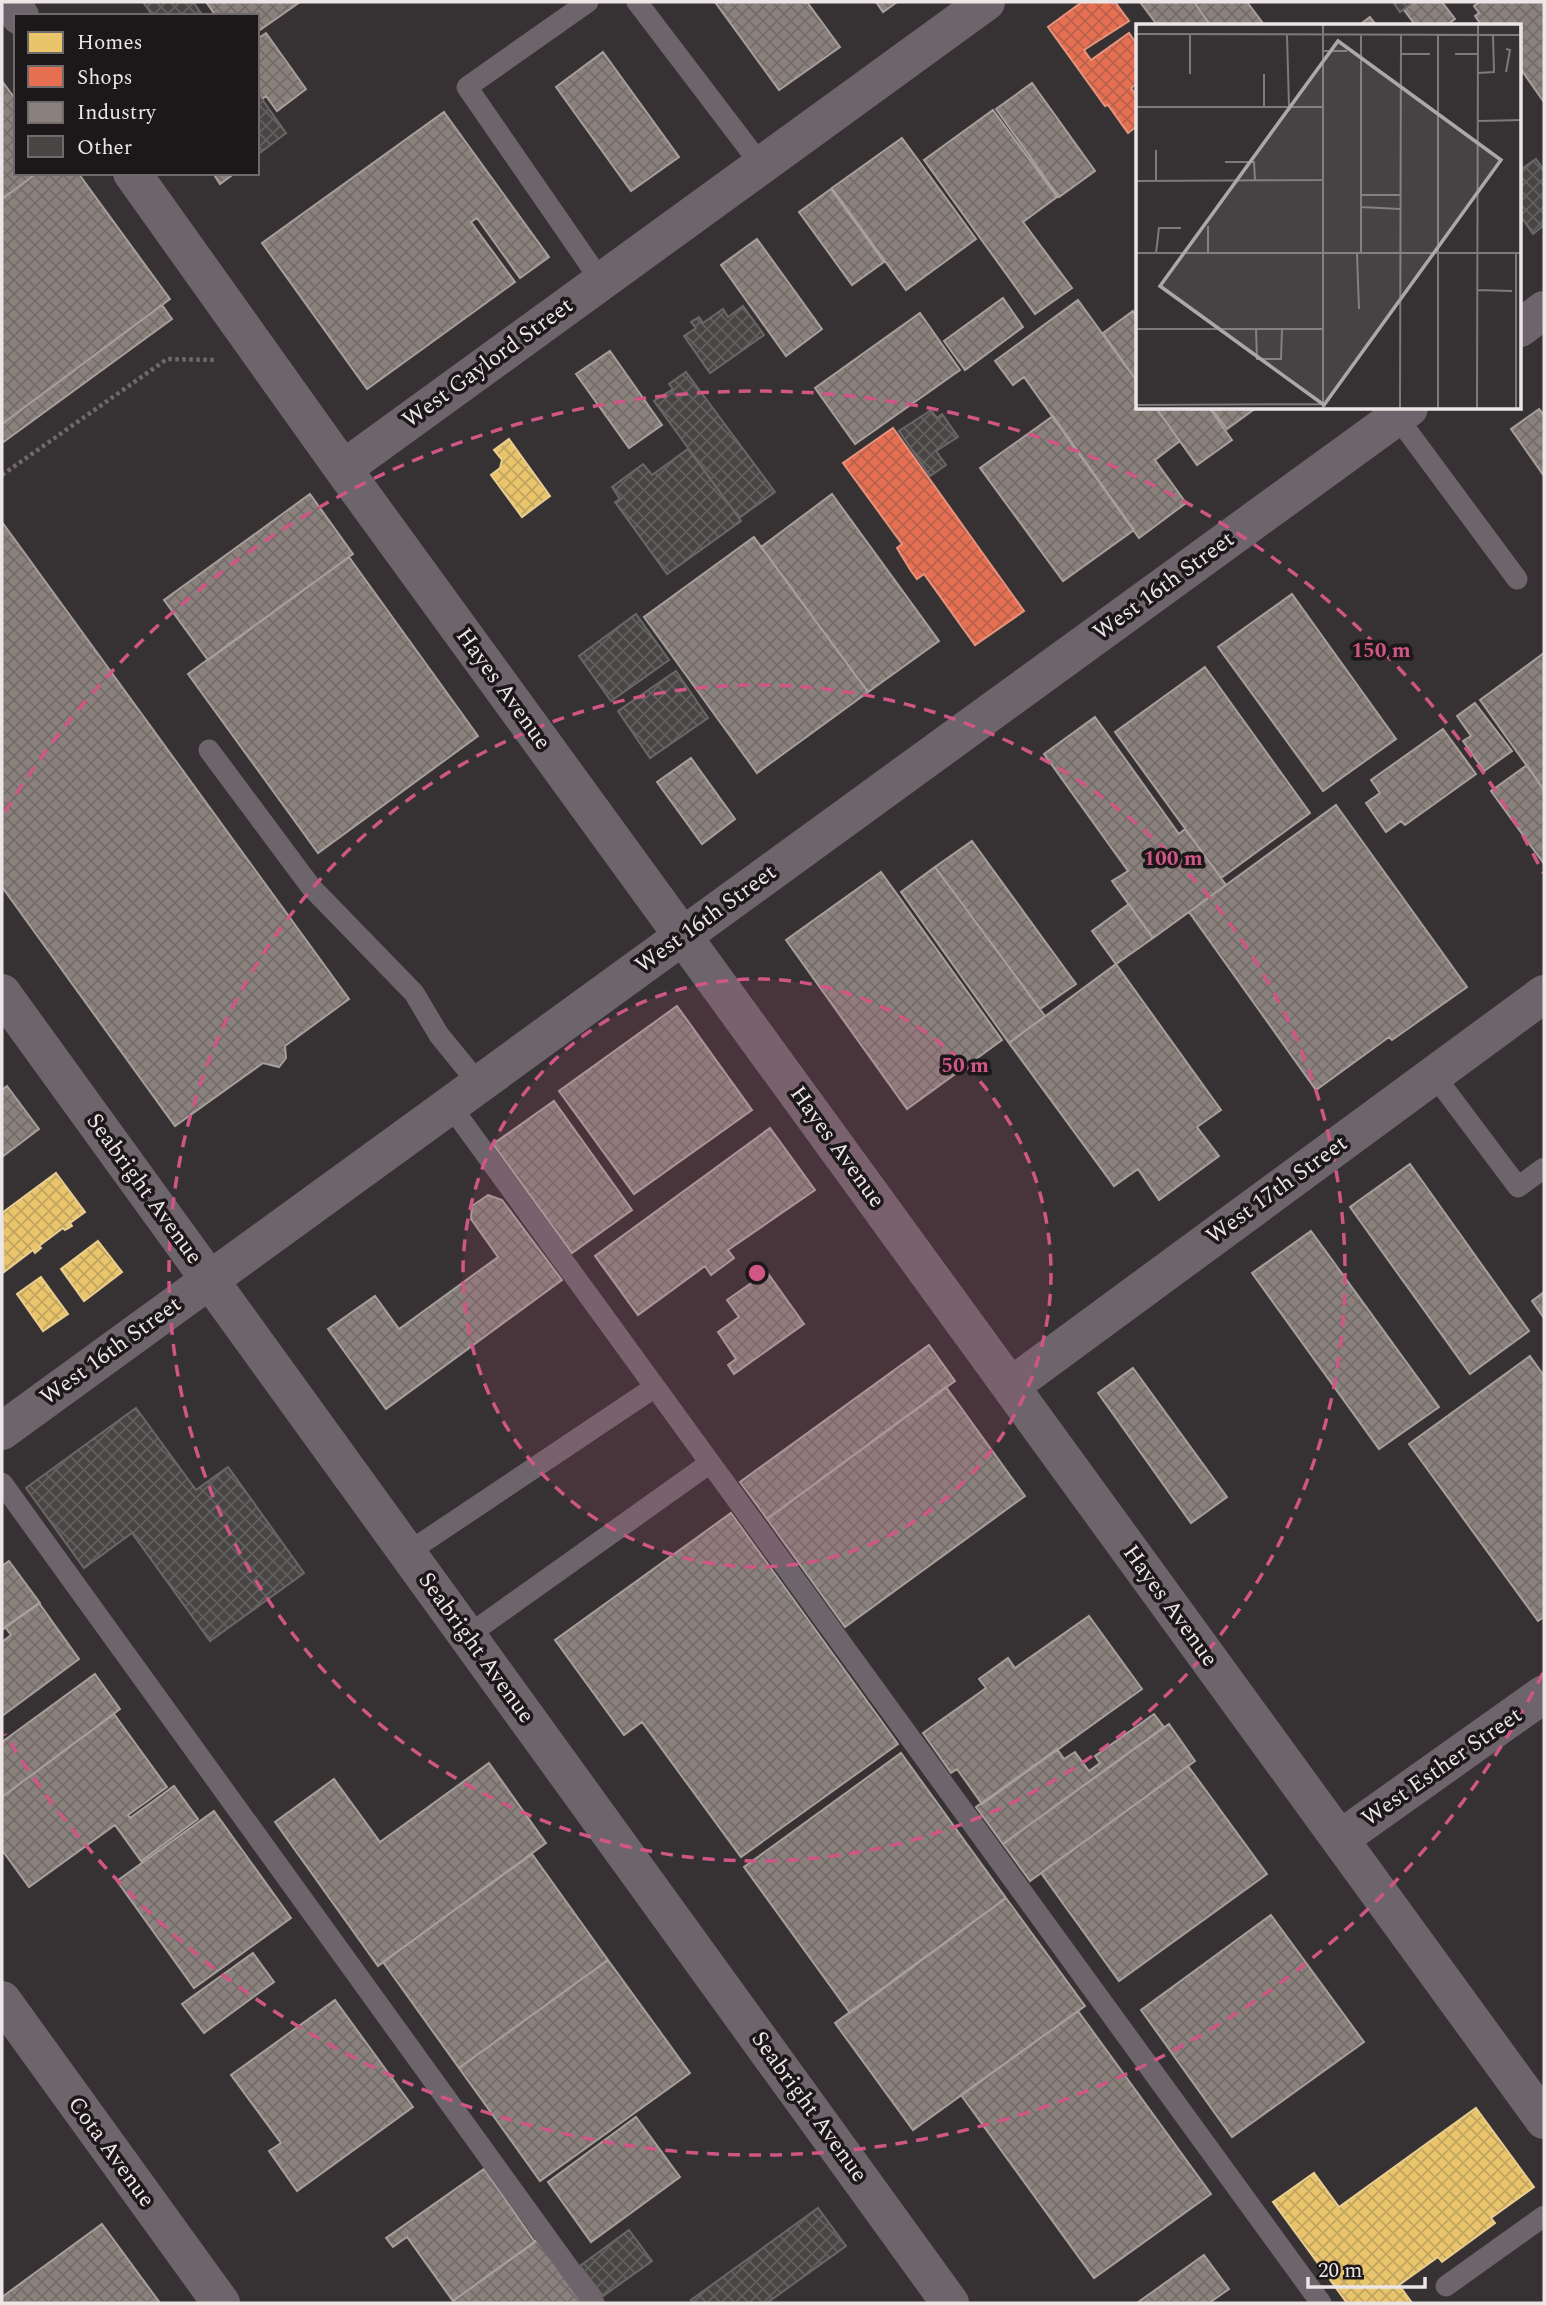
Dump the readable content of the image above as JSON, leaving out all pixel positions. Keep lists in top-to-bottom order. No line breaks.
{"streets":{"street":["West Gaylord Street","West 16th Street","Hayes Avenue","Seabright Avenue","West 17th Street","West Esther Street","Cota Avenue"]},"crossings":[["West Gaylord Street","Hayes Avenue"],["West 16th Street","Hayes Avenue"],["West 16th Street","Seabright Avenue"],["Hayes Avenue","West 17th Street"],["Hayes Avenue","West Esther Street"]],"legend":["Homes","Shops","Industry","Other"],"scale_bar":"20 m","rings":["150 m","100 m","50 m"]}
